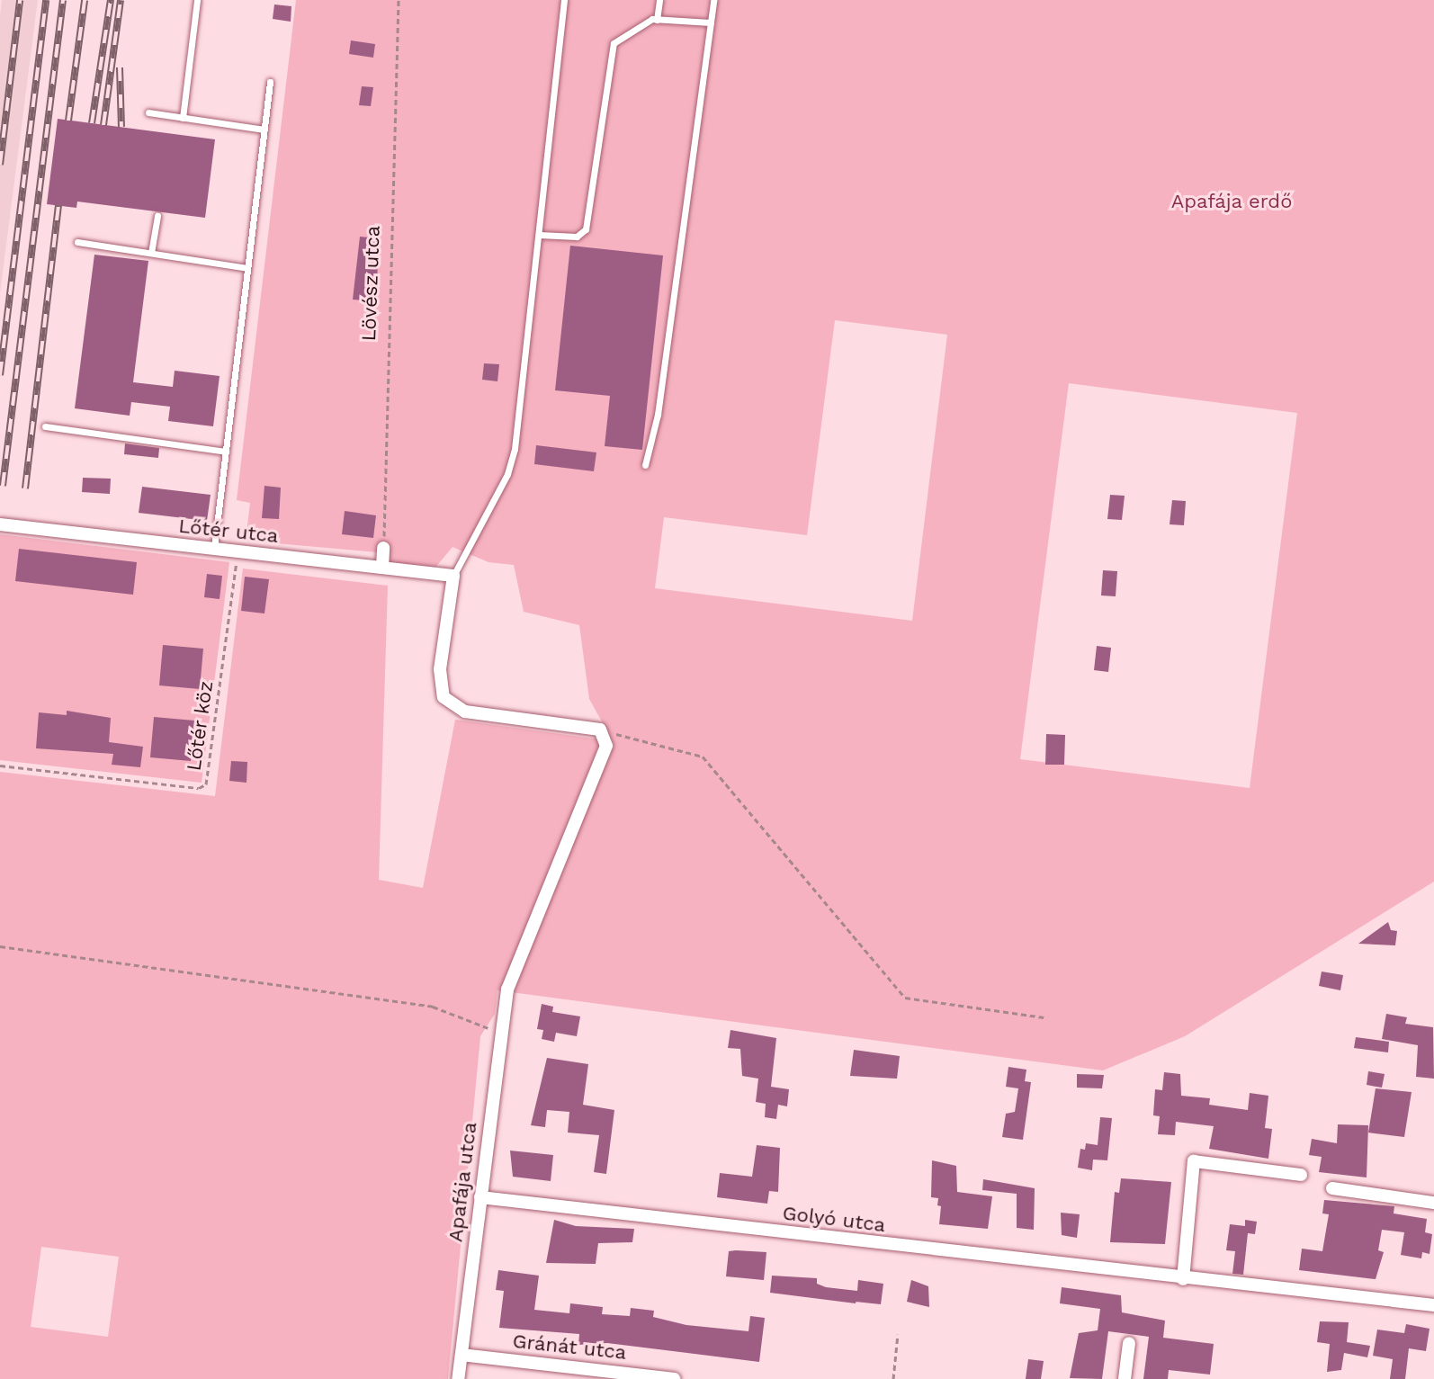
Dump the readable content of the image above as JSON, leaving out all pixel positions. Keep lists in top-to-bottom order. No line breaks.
{"streets":{"street":["Lőtér utca","Apafája utca","Golyó utca","Gránát utca"],"path":["Lövész utca","Lőtér köz"]},"crossings":[["Lőtér utca","Lőtér köz"],["Apafája utca","Golyó utca"],["Apafája utca","Gránát utca"]],"parks":["Apafája erdő"]}
